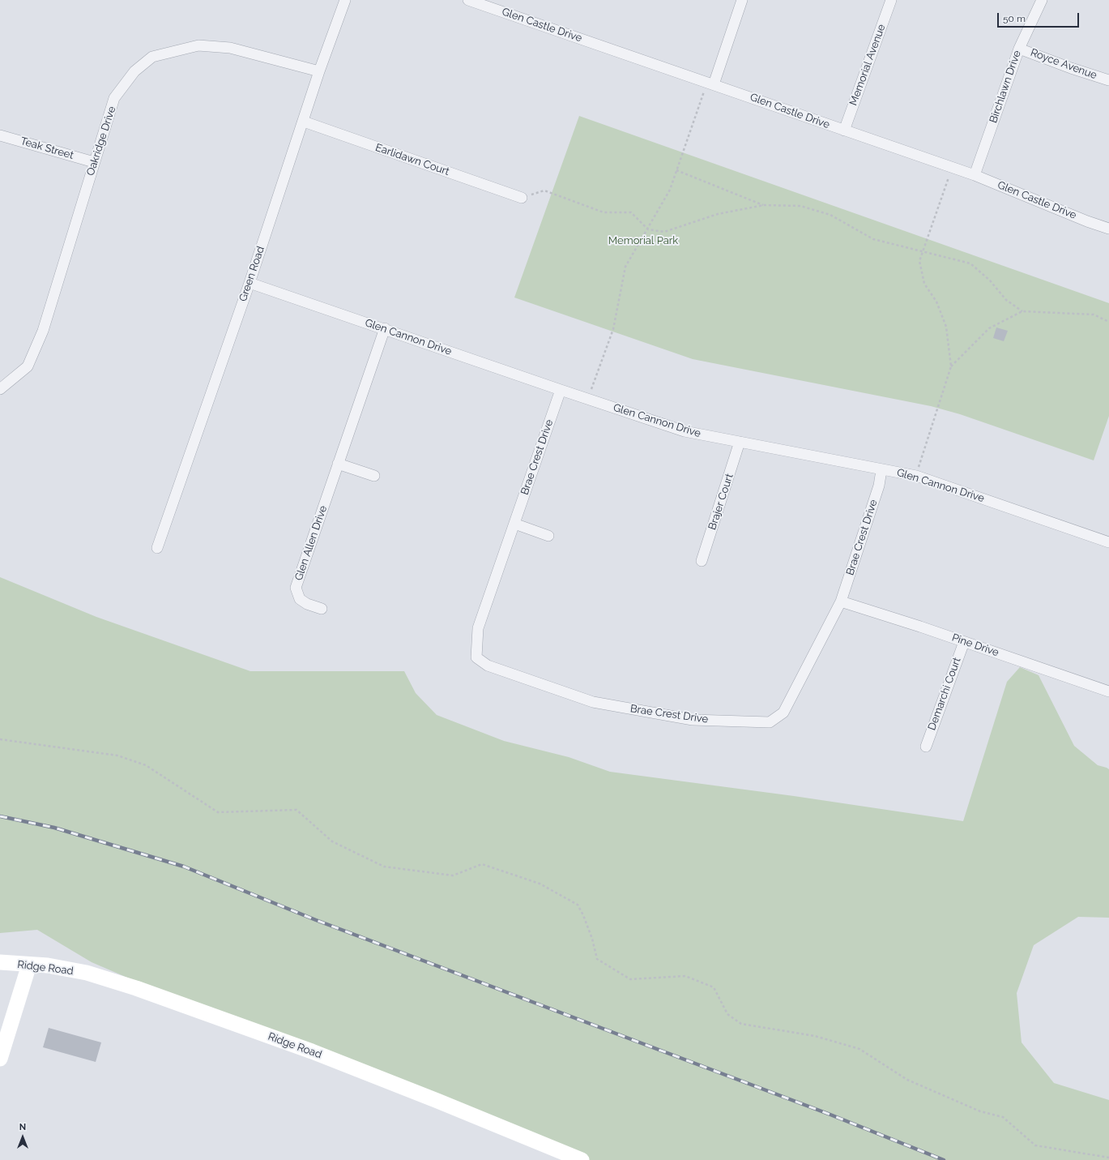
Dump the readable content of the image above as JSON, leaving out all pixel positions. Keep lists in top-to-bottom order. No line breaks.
{"streets":{"main road":["Ridge Road"],"street":["Glen Castle Drive","Royce Avenue","Memorial Avenue","Birchlawn Drive","Oakridge Drive","Teak Street","Earlidawn Court","Green Road","Glen Cannon Drive","Brae Crest Drive","Brajer Court","Glen Allen Drive","Pine Drive","Demarchi Court"]},"crossings":[["Glen Castle Drive","Memorial Avenue"],["Glen Castle Drive","Birchlawn Drive"],["Royce Avenue","Birchlawn Drive"],["Oakridge Drive","Teak Street"],["Oakridge Drive","Green Road"],["Earlidawn Court","Green Road"],["Green Road","Glen Cannon Drive"],["Glen Cannon Drive","Brae Crest Drive"],["Glen Cannon Drive","Brajer Court"],["Glen Cannon Drive","Glen Allen Drive"],["Brae Crest Drive","Pine Drive"],["Pine Drive","Demarchi Court"]],"parks":["Memorial Park"],"scale_bar":"50 m","north":"top"}
